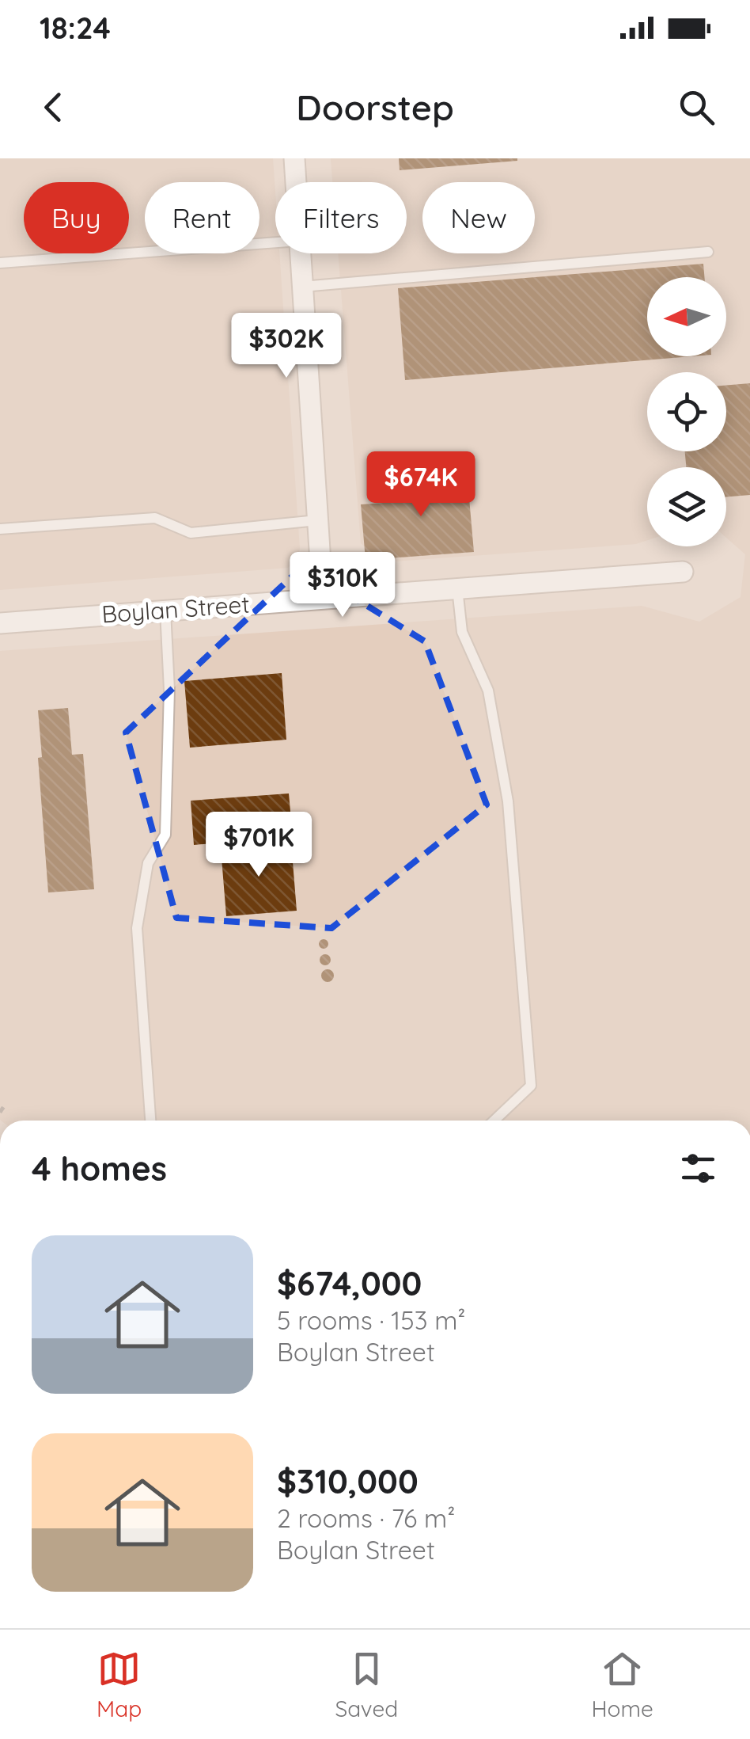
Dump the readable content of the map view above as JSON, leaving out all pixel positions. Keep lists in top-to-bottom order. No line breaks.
{"streets":{"street":["Boylan Street"]},"north":"left","page":{"status":"18:24","header":"Doorstep","chip":["Buy","Rent","Filters","New"],"price":["$302K","$674K","$310K","$701K"],"heading":"4 homes","list":[{"name":"$674,000","note":"5 rooms · 153 m² · Boylan Street"},{"name":"$310,000","note":"2 rooms · 76 m² · Boylan Street"}],"tabs":["Map","Saved","Home"]}}
